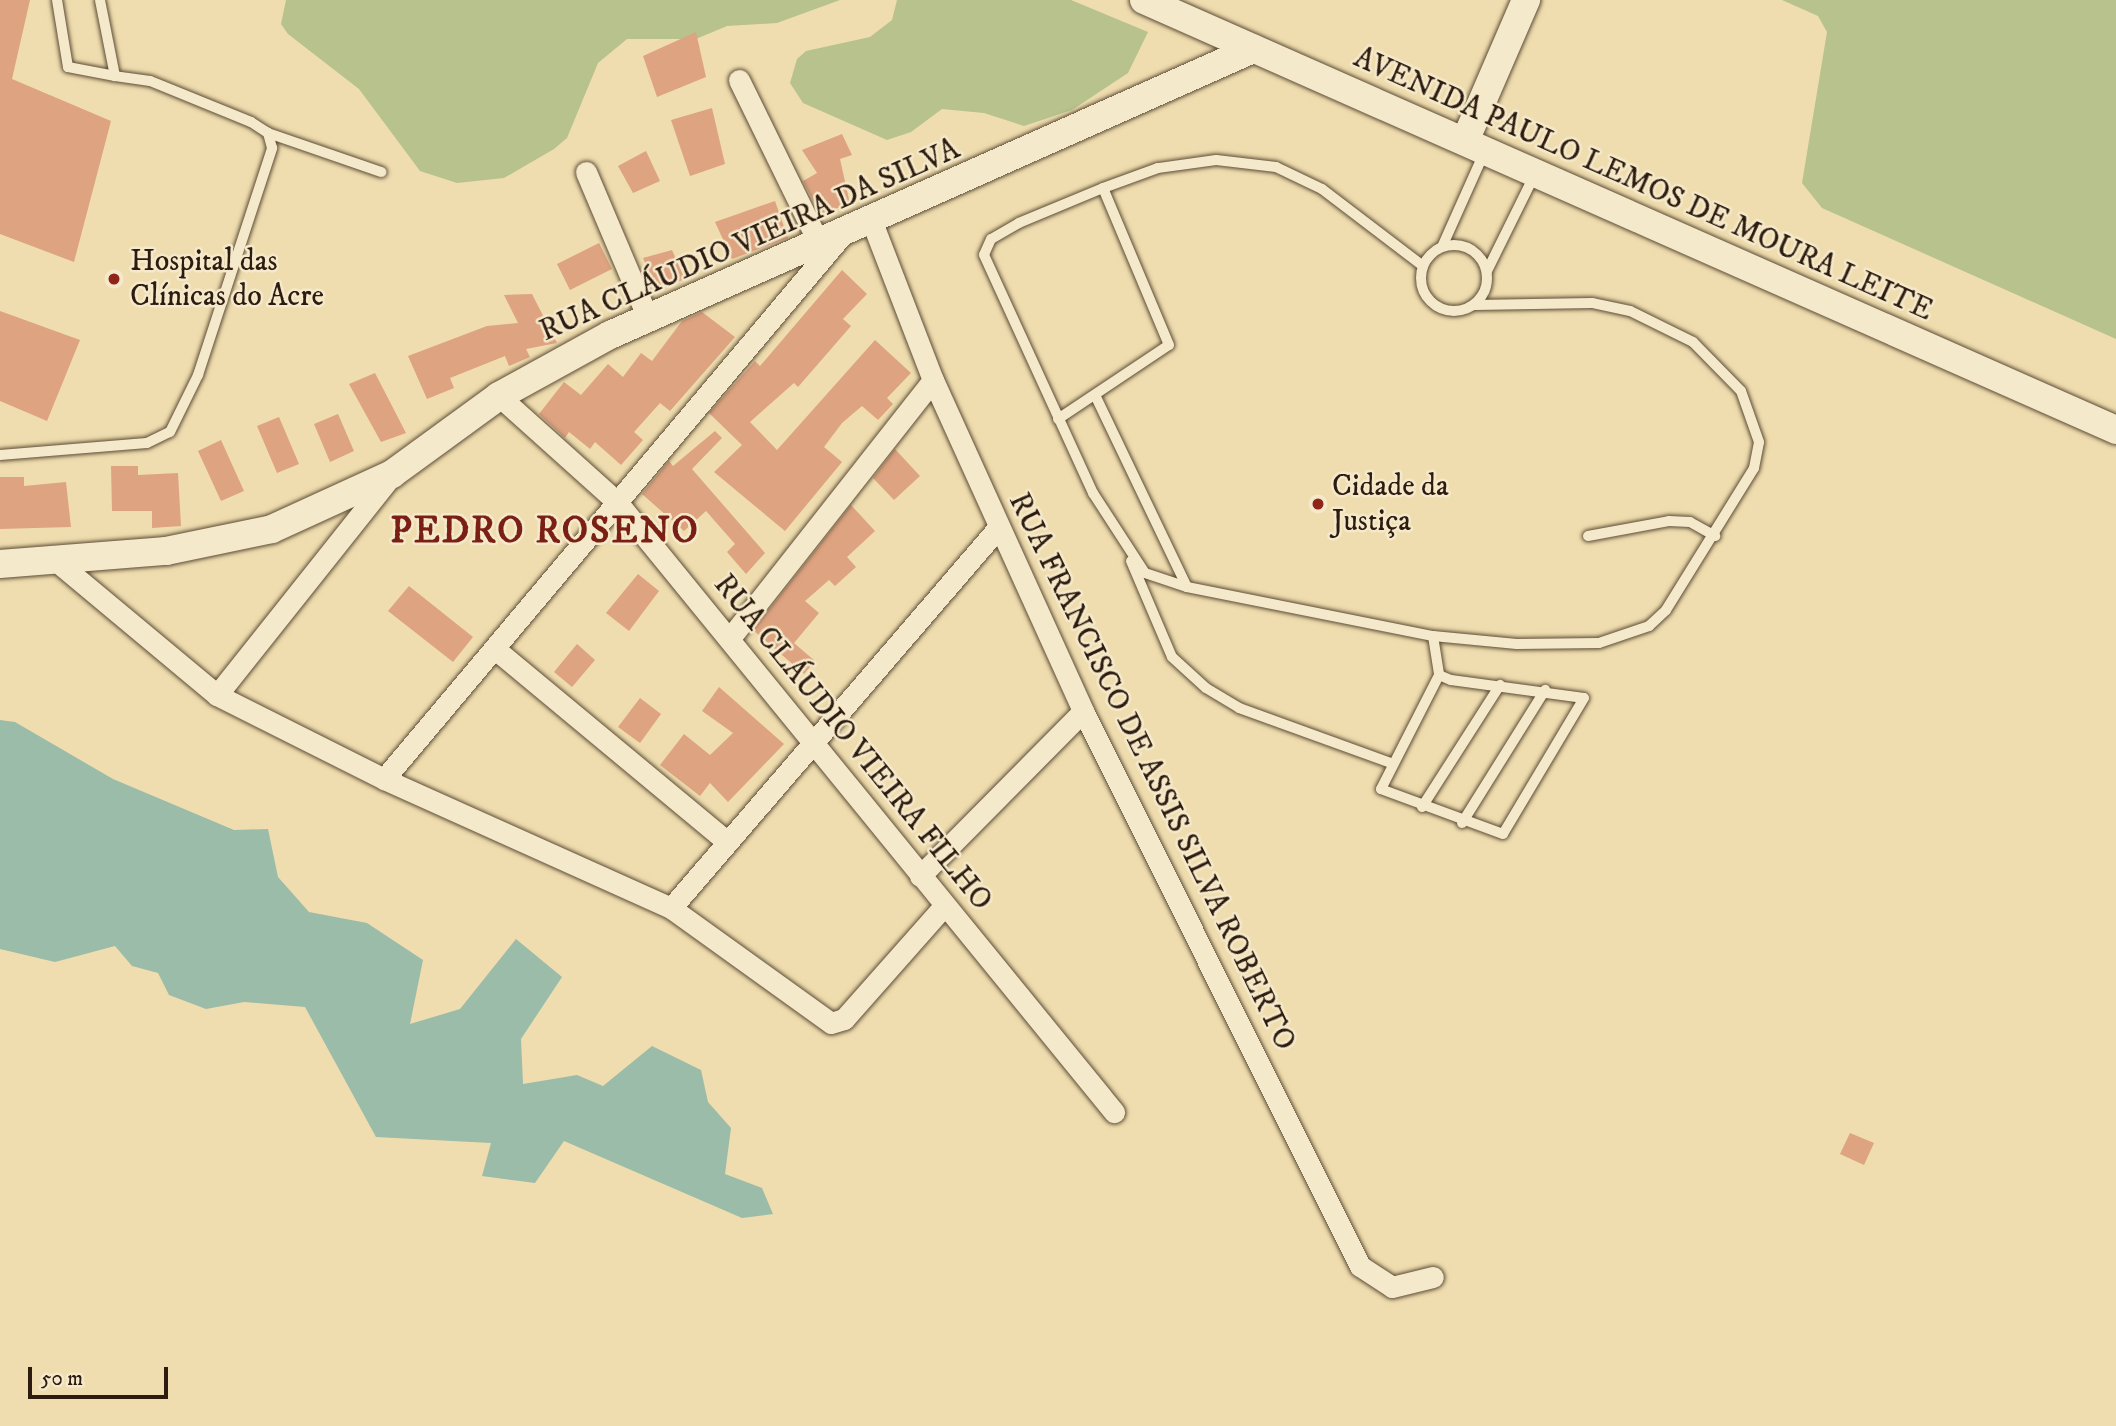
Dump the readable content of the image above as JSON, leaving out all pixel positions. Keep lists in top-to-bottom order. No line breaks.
{"streets":{"street":["AVENIDA PAULO LEMOS DE MOURA LEITE","RUA CLÁUDIO VIEIRA DA SILVA","RUA CLÁUDIO VIEIRA FILHO","RUA FRANCISCO DE ASSIS SILVA ROBERTO"]},"crossings":[["AVENIDA PAULO LEMOS DE MOURA LEITE","RUA CLÁUDIO VIEIRA DA SILVA"],["RUA CLÁUDIO VIEIRA DA SILVA","RUA CLÁUDIO VIEIRA FILHO"],["RUA CLÁUDIO VIEIRA DA SILVA","RUA FRANCISCO DE ASSIS SILVA ROBERTO"]],"districts":["PEDRO ROSENO"],"places":["Hospital das Clínicas do Acre","Cidade da Justiça"],"scale_bar":"50 m"}
